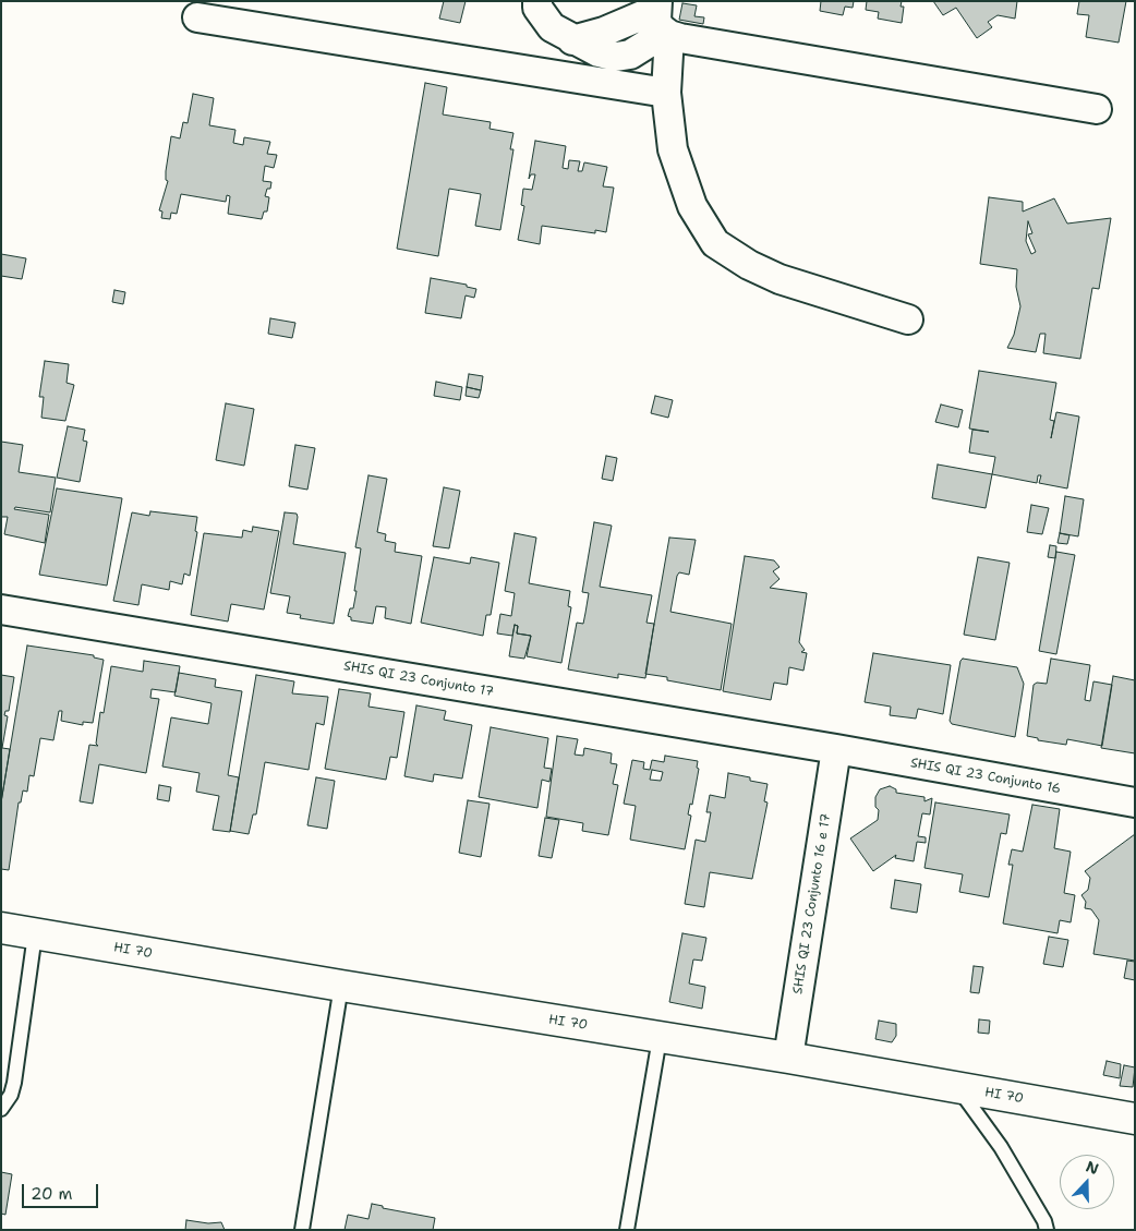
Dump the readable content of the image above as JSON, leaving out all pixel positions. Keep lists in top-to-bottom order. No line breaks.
{"streets":{"street":["SHIS QI 23 Conjunto 17","SHIS QI 23 Conjunto 16","SHIS QI 23 Conjunto 16 e 17","HI 70"]},"crossings":[["SHIS QI 23 Conjunto 17","SHIS QI 23 Conjunto 16"],["SHIS QI 23 Conjunto 17","SHIS QI 23 Conjunto 16 e 17"],["SHIS QI 23 Conjunto 16","SHIS QI 23 Conjunto 16 e 17"],["SHIS QI 23 Conjunto 16 e 17","HI 70"]],"scale_bar":"20 m","north":"top"}
